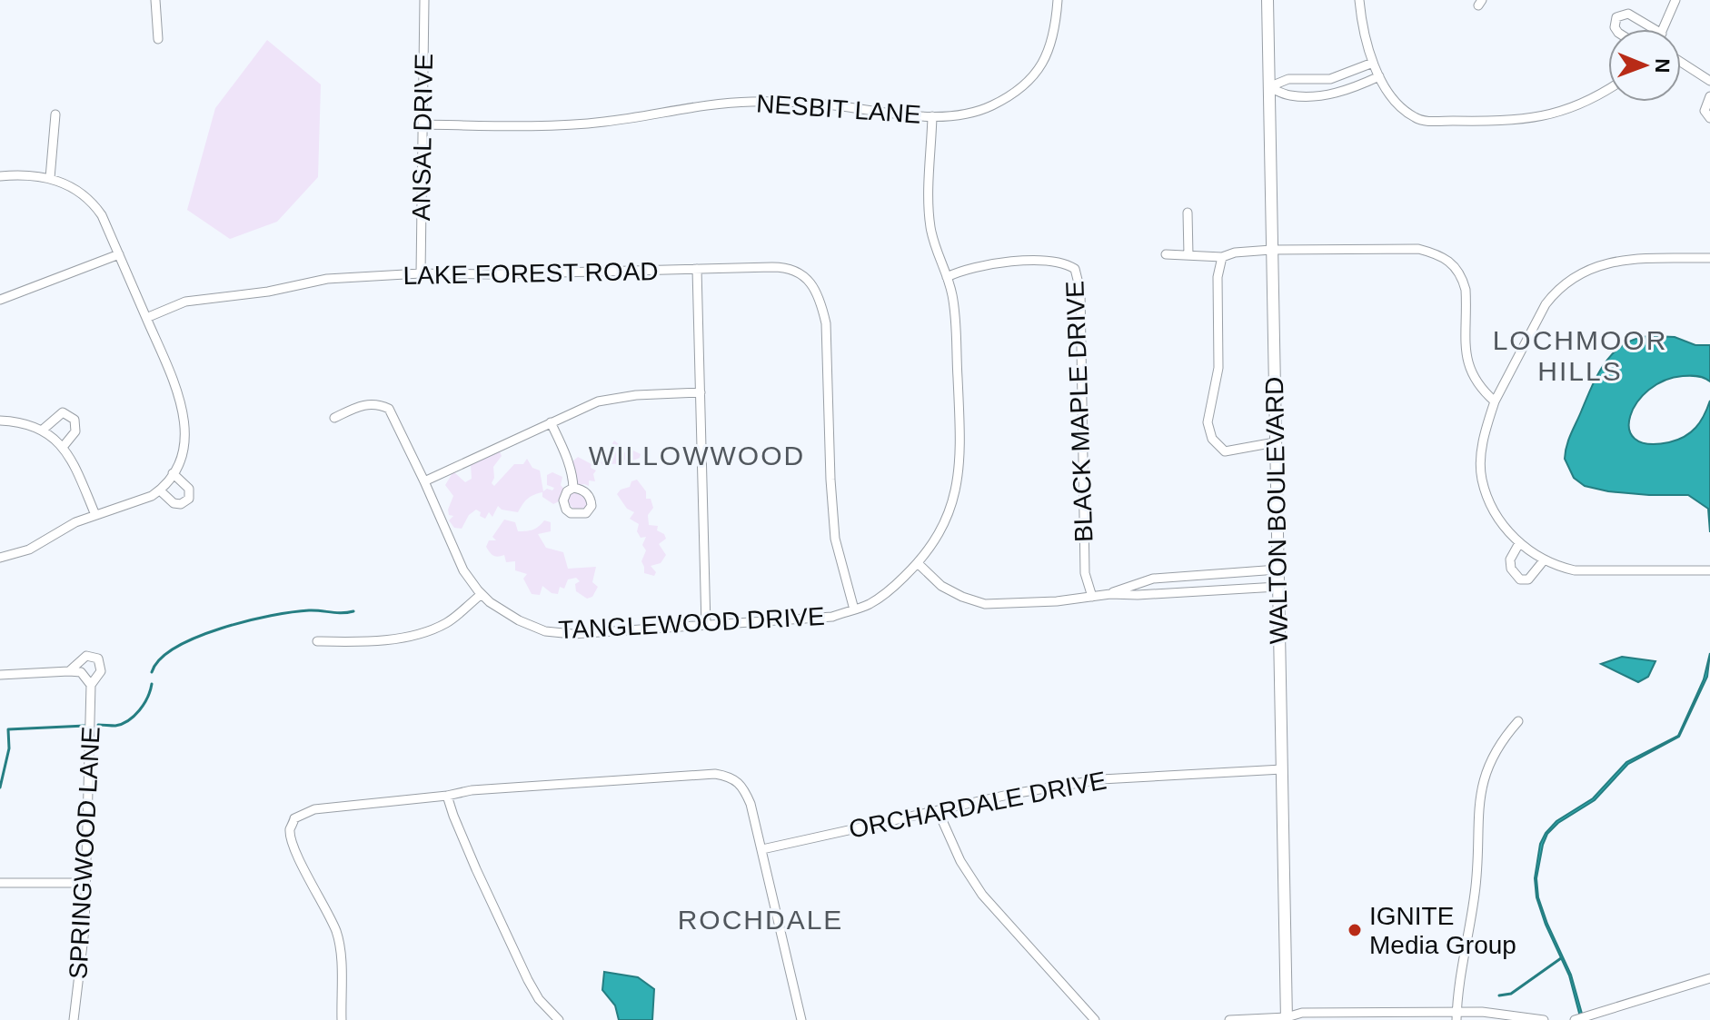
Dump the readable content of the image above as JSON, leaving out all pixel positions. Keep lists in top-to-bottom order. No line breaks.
{"streets":{"main road":["WALTON BOULEVARD"],"street":["NESBIT LANE","ANSAL DRIVE","LAKE FOREST ROAD","BLACK MAPLE DRIVE","TANGLEWOOD DRIVE","ORCHARDALE DRIVE","SPRINGWOOD LANE"]},"crossings":[["NESBIT LANE","ANSAL DRIVE"],["NESBIT LANE","TANGLEWOOD DRIVE"],["ANSAL DRIVE","LAKE FOREST ROAD"],["LAKE FOREST ROAD","TANGLEWOOD DRIVE"],["BLACK MAPLE DRIVE","TANGLEWOOD DRIVE"],["WALTON BOULEVARD","ORCHARDALE DRIVE"]],"districts":["LOCHMOOR HILLS","WILLOWWOOD","ROCHDALE"],"places":["IGNITE Media Group"],"north":"right"}
